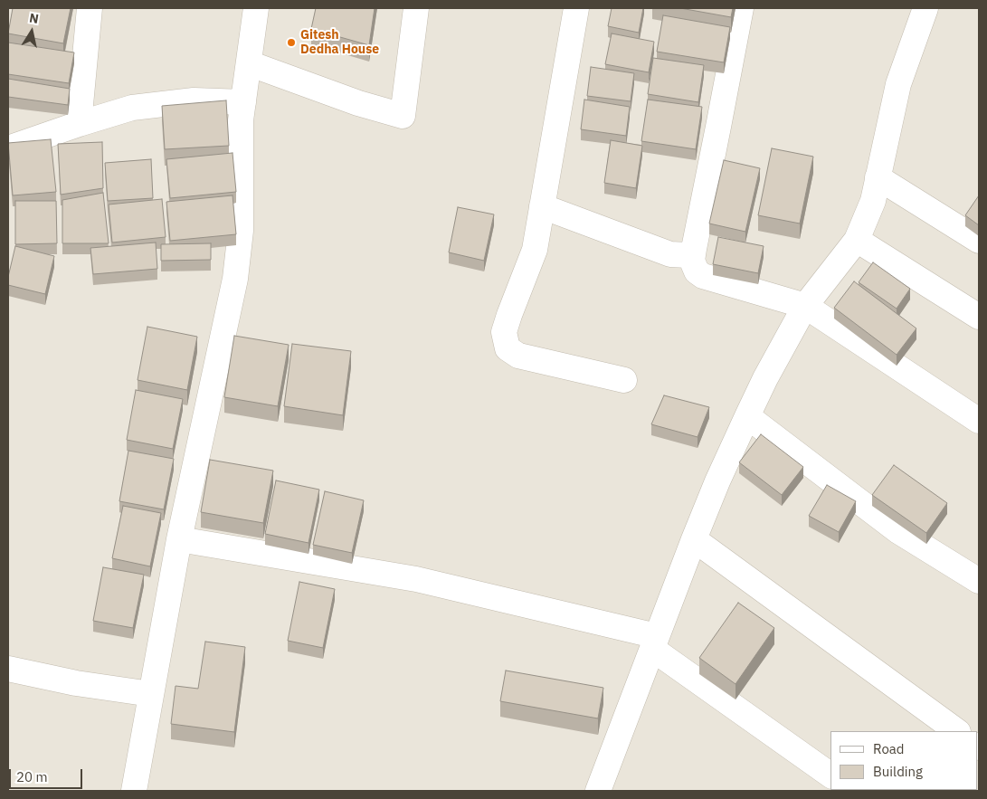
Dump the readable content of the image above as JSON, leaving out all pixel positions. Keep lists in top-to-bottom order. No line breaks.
{"places":["Gitesh Dedha House"],"legend":["Road","Building"],"scale_bar":"20 m","north":"top"}
